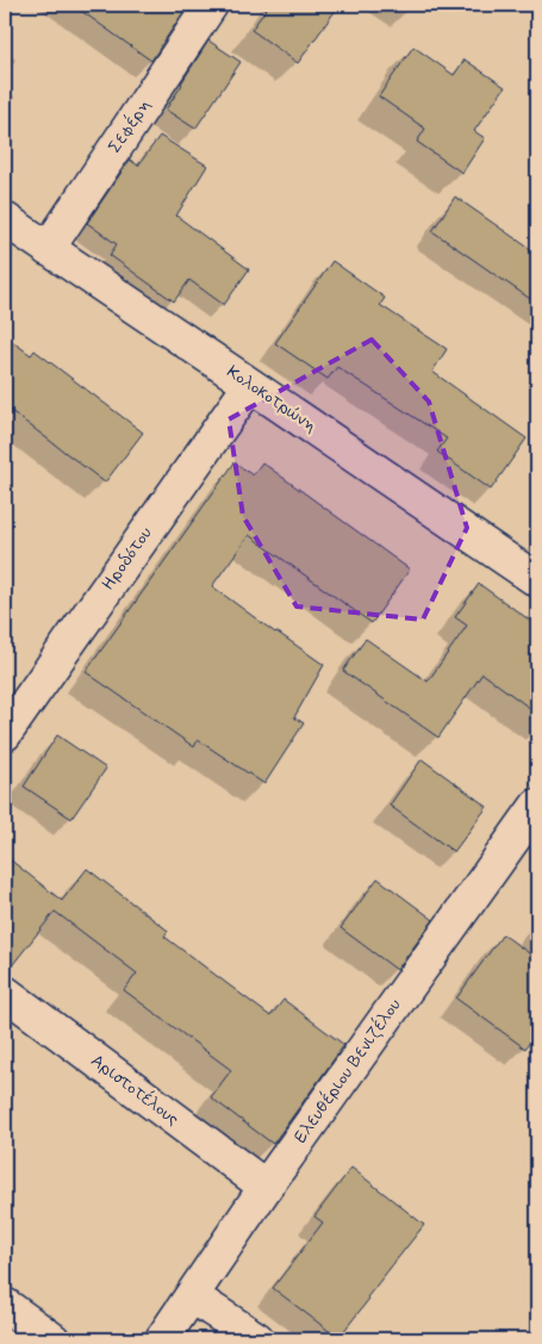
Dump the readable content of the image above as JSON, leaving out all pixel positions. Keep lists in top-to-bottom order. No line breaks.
{"streets":{"street":["Σεφέρη","Κολοκοτρώνη","Ηροδότου","Ελευθέριου Βενιζέλου","Αριστοτέλους"]},"crossings":[["Σεφέρη","Κολοκοτρώνη"],["Κολοκοτρώνη","Ηροδότου"],["Ελευθέριου Βενιζέλου","Αριστοτέλους"]]}
